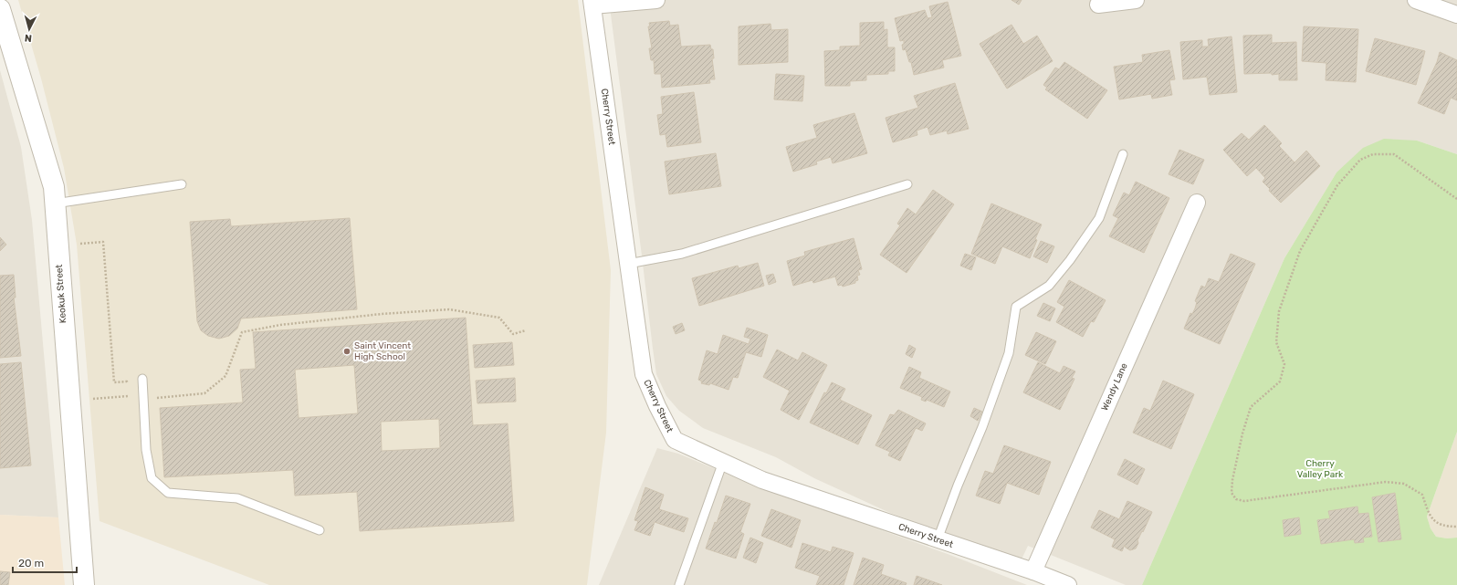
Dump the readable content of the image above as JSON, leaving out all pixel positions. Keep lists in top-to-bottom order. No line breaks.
{"streets":{"street":["Cherry Street","Keokuk Street","Wendy Lane"]},"crossings":[["Cherry Street","Wendy Lane"]],"parks":["Cherry Valley Park"],"places":["Saint Vincent High School"],"scale_bar":"20 m","north":"bottom"}
